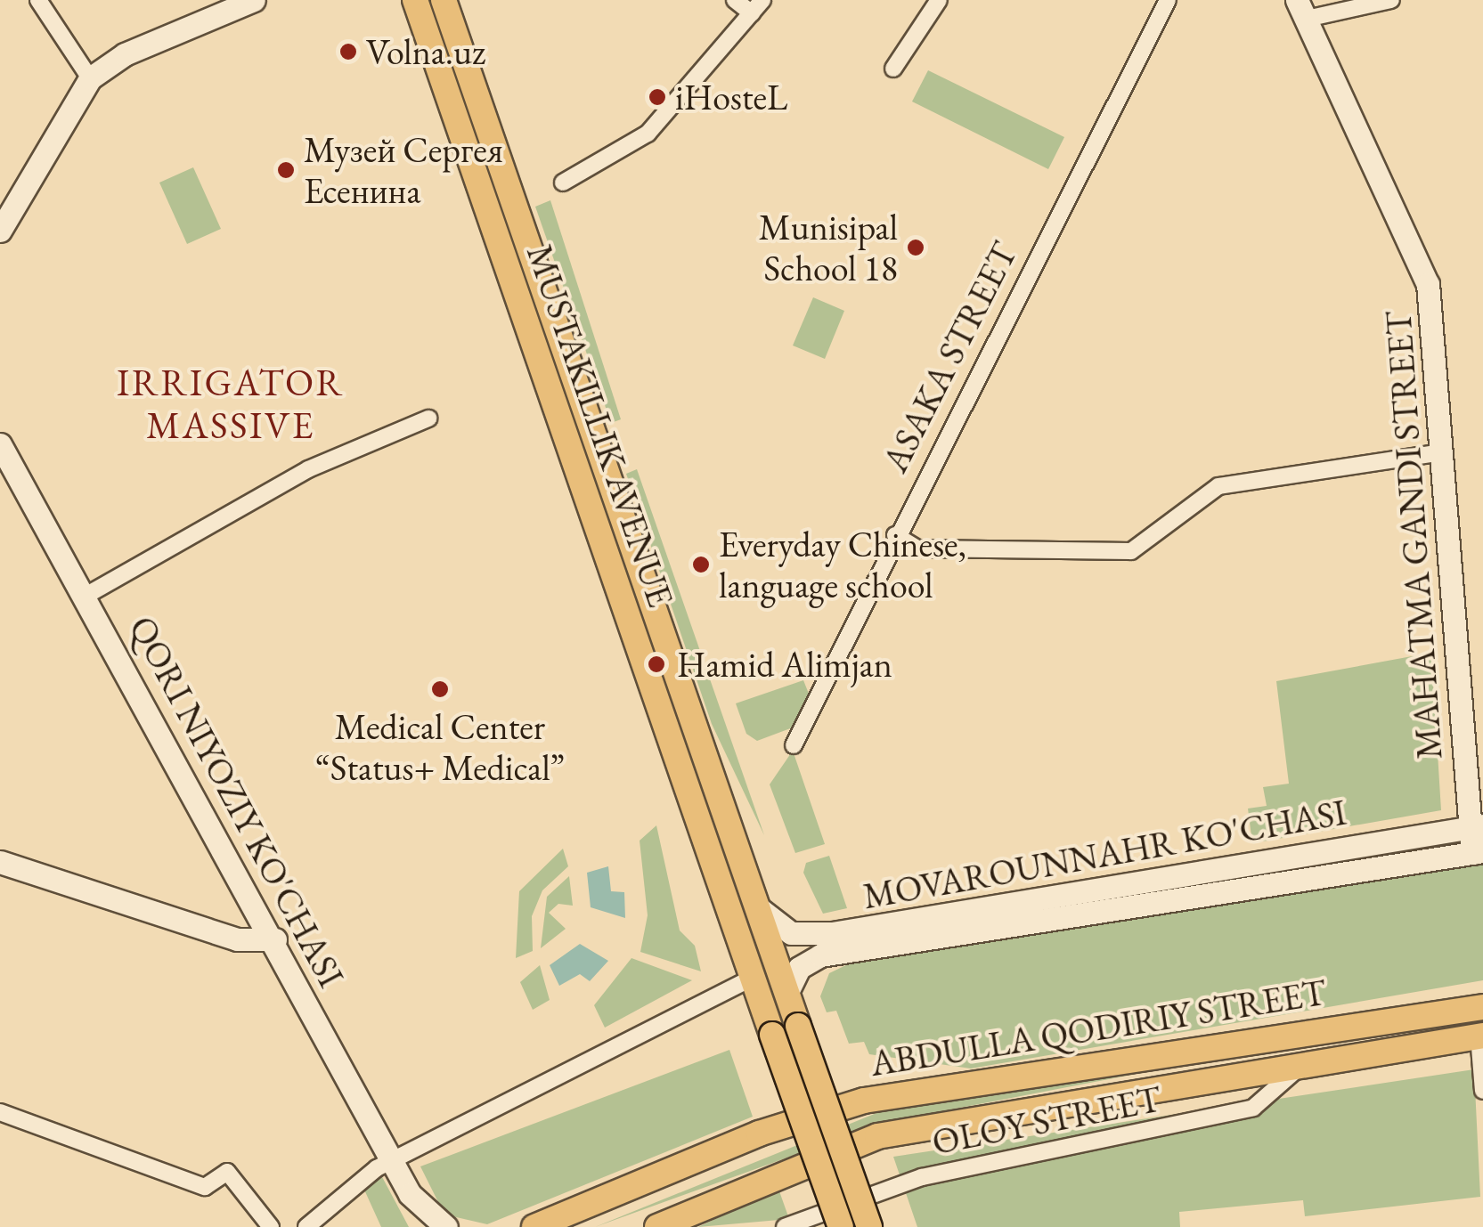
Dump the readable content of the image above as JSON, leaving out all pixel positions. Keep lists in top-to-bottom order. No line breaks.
{"streets":{"main road":["MUSTAKILLIK AVENUE","ABDULLA QODIRIY STREET"],"street":["ASAKA STREET","MAHATMA GANDI STREET","QORI NIYOZIY KO'CHASI","MOVAROUNNAHR KO'CHASI","OLOY STREET"]},"crossings":[["MUSTAKILLIK AVENUE","MOVAROUNNAHR KO'CHASI"],["MAHATMA GANDI STREET","MOVAROUNNAHR KO'CHASI"],["ABDULLA QODIRIY STREET","OLOY STREET"]],"districts":["IRRIGATOR MASSIVE"],"places":["Volna.uz","iHosteL","Музей Сергея Есенина","Munisipal School 18","Everyday Chinese, language school","Hamid Alimjan","Medical Center “Status+ Medical”"]}
